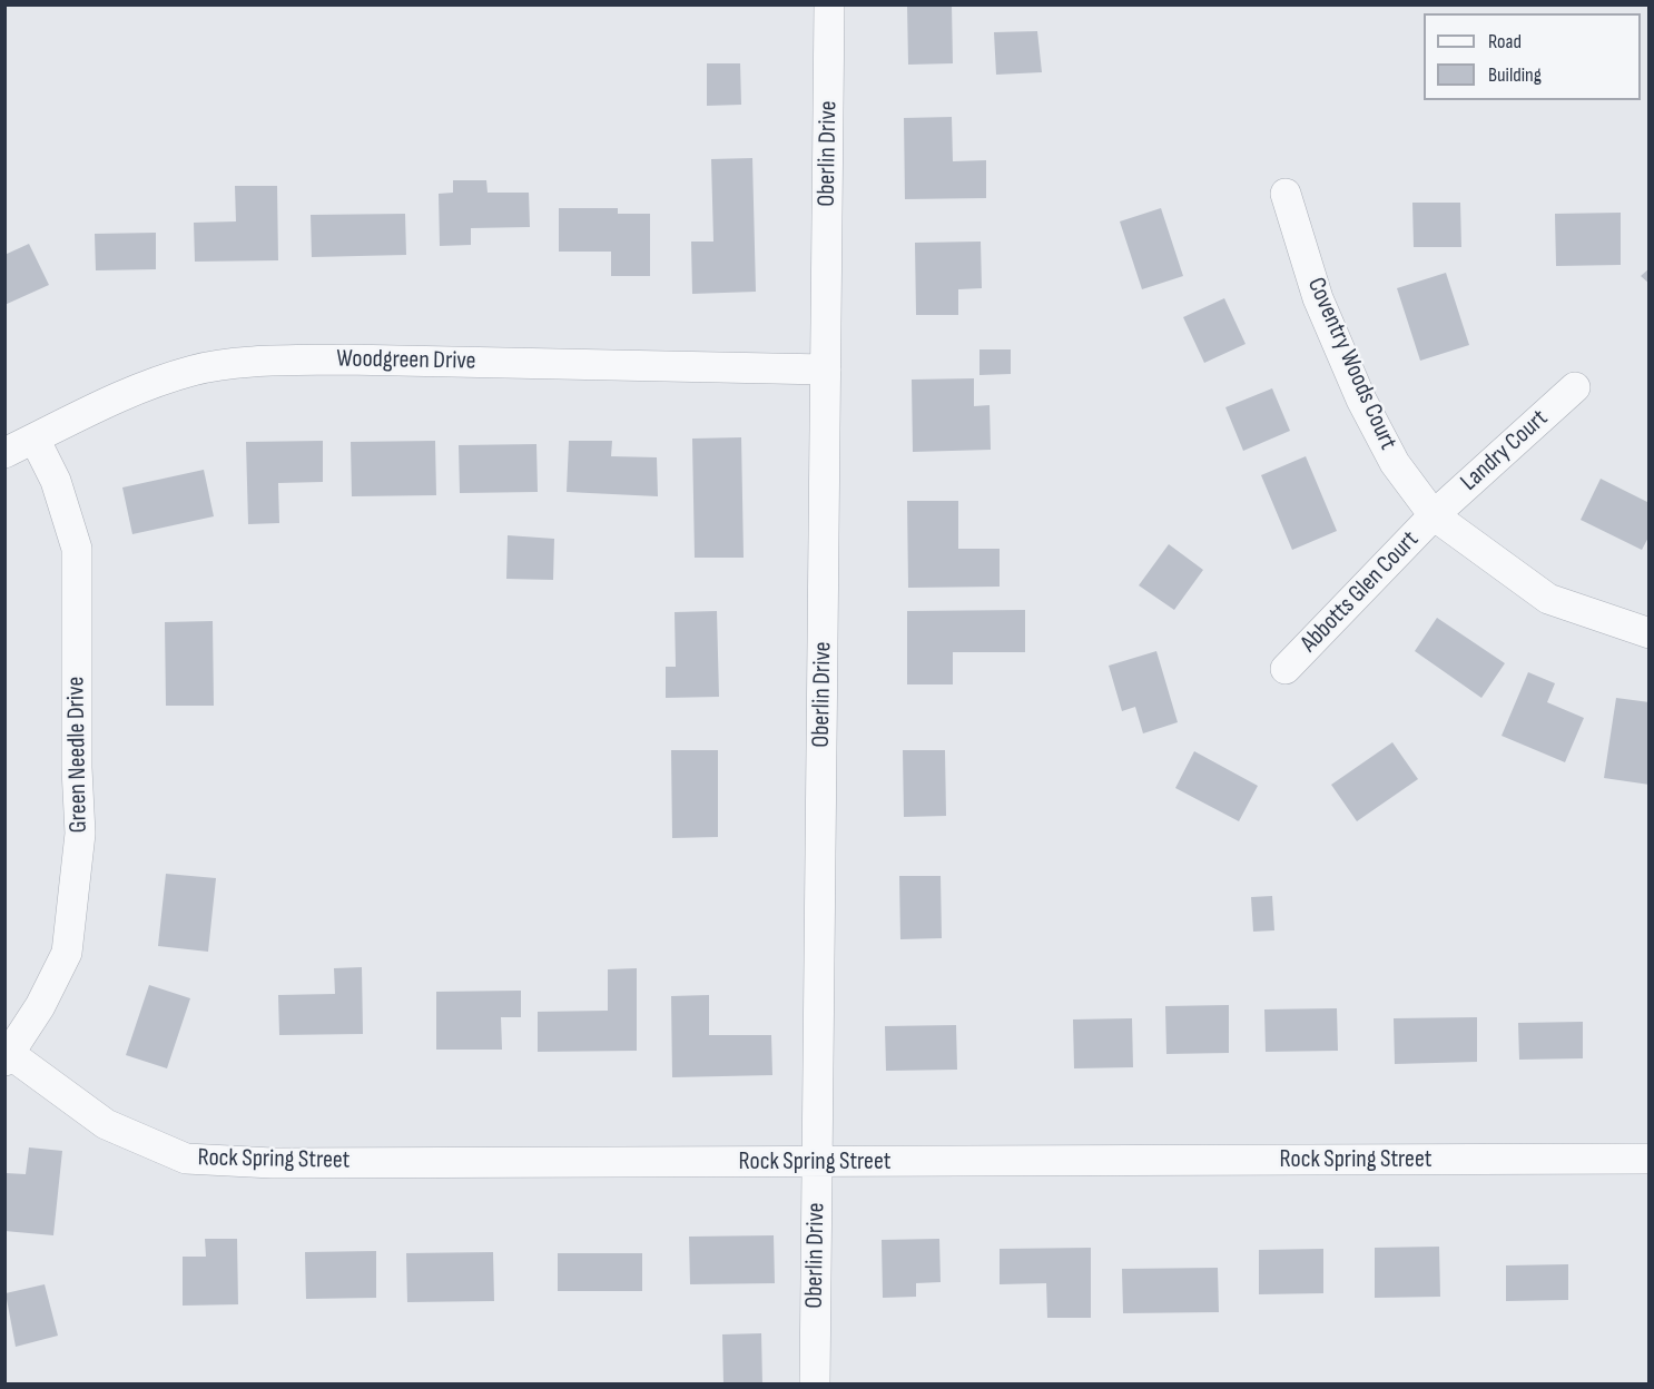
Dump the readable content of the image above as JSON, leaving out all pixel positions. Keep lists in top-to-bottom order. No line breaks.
{"streets":{"street":["Oberlin Drive","Woodgreen Drive","Coventry Woods Court","Landry Court","Abbotts Glen Court","Green Needle Drive","Rock Spring Street"]},"crossings":[["Oberlin Drive","Woodgreen Drive"],["Oberlin Drive","Rock Spring Street"],["Woodgreen Drive","Green Needle Drive"],["Coventry Woods Court","Landry Court"],["Coventry Woods Court","Abbotts Glen Court"],["Landry Court","Abbotts Glen Court"],["Green Needle Drive","Rock Spring Street"]],"legend":["Road","Building"]}
